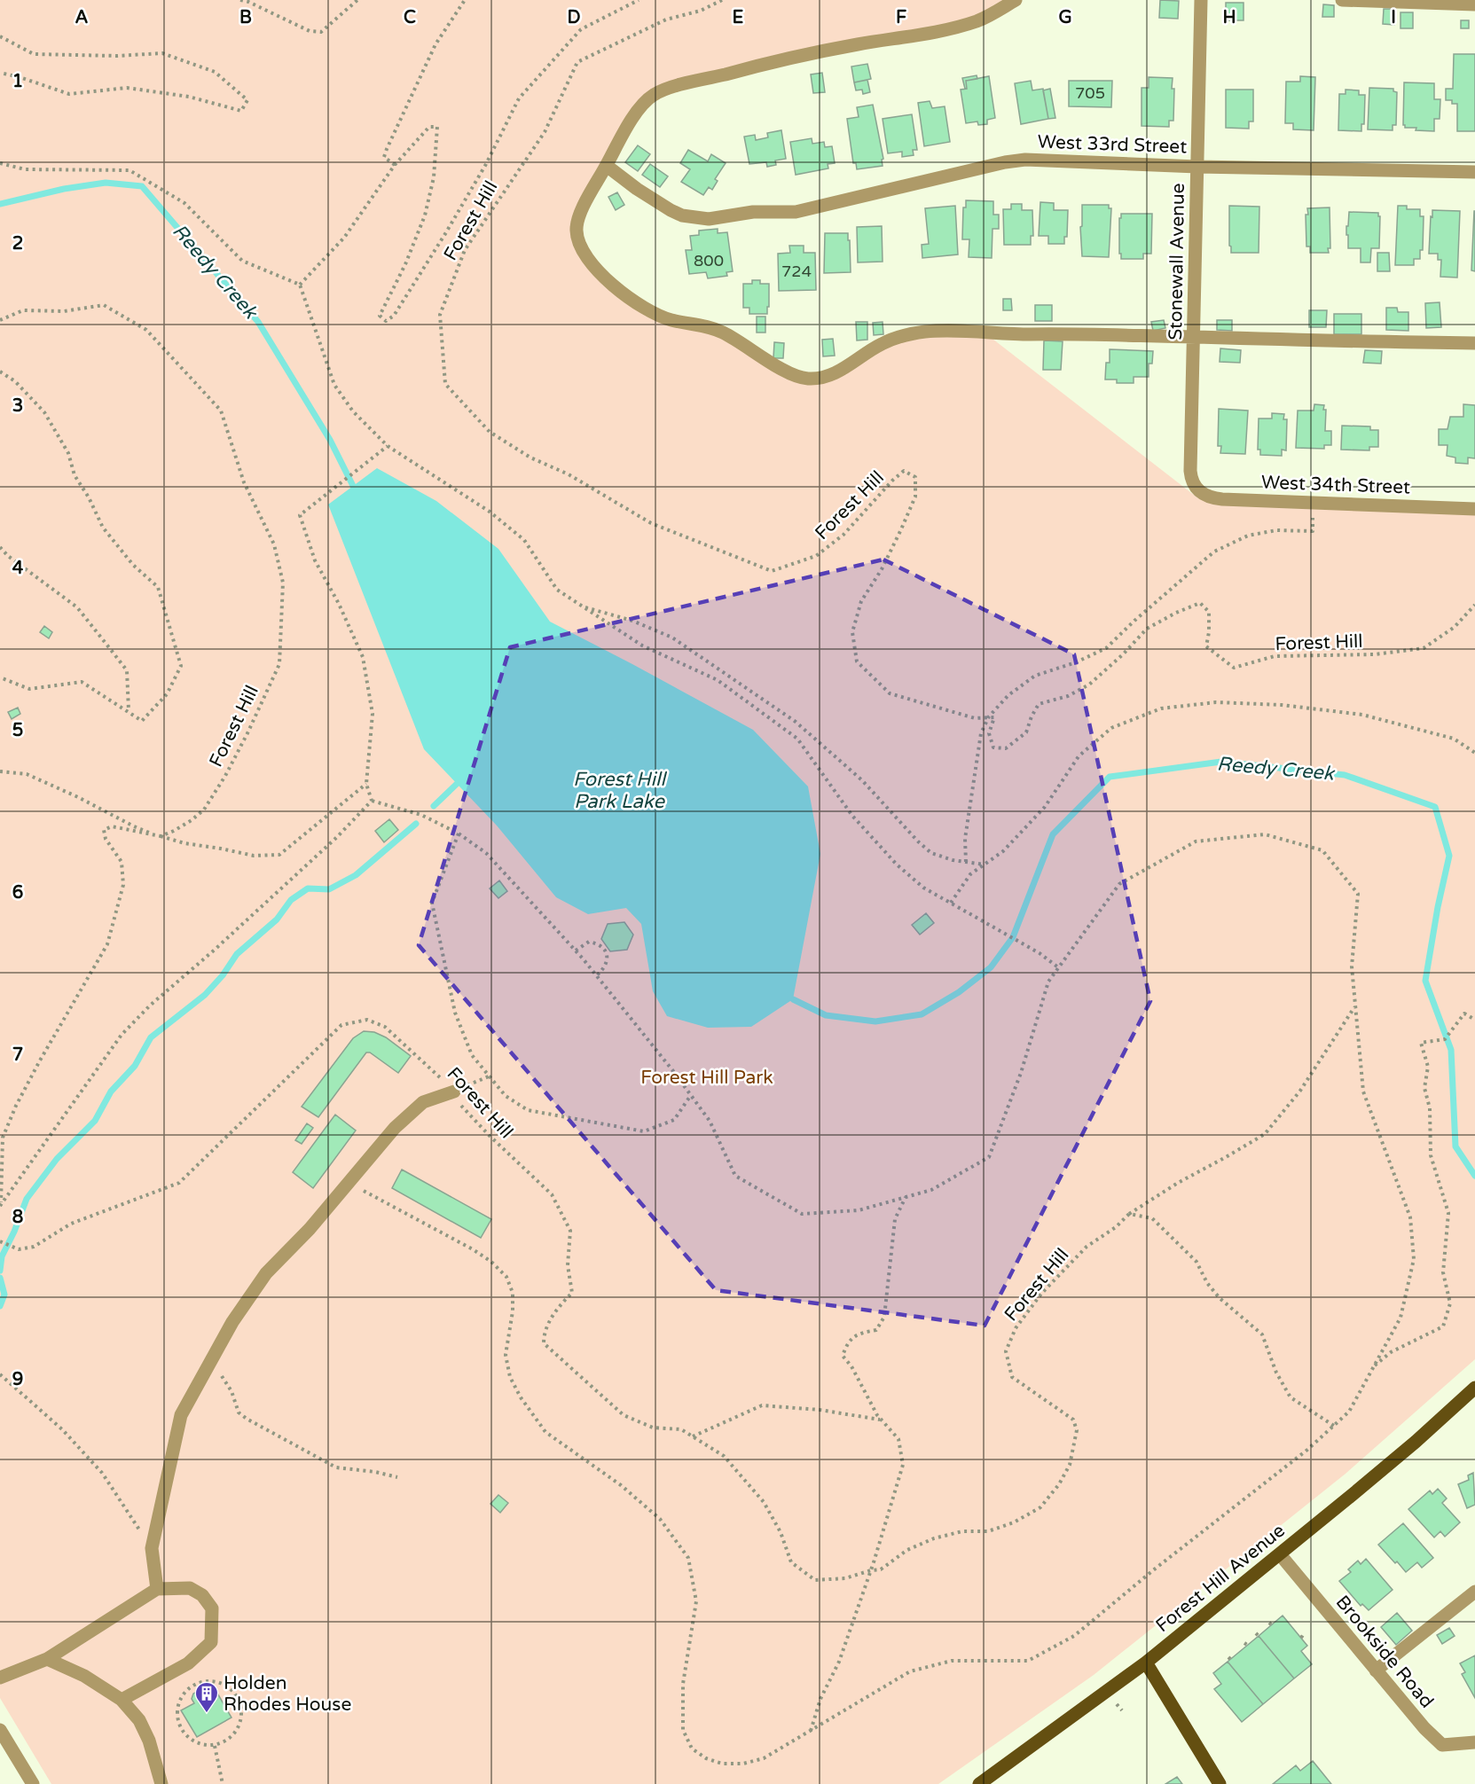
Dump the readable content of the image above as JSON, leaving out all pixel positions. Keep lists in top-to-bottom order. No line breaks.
{"streets":{"main road":["Forest Hill Avenue"],"street":["West 33rd Street","Stonewall Avenue","West 34th Street","Brookside Road"],"path":["Forest Hill"]},"crossings":[["West 33rd Street","Stonewall Avenue"],["Stonewall Avenue","West 34th Street"],["Forest Hill Avenue","Brookside Road"]],"water":["Reedy Creek","Forest Hill Park Lake"],"parks":["Forest Hill Park"],"places":{"building":["Holden Rhodes House"]},"house_numbers":["705","800","724"],"grid":{"columns":["A","B","C","D","E","F","G","H","I"],"rows":["1","2","3","4","5","6","7","8","9"]}}
